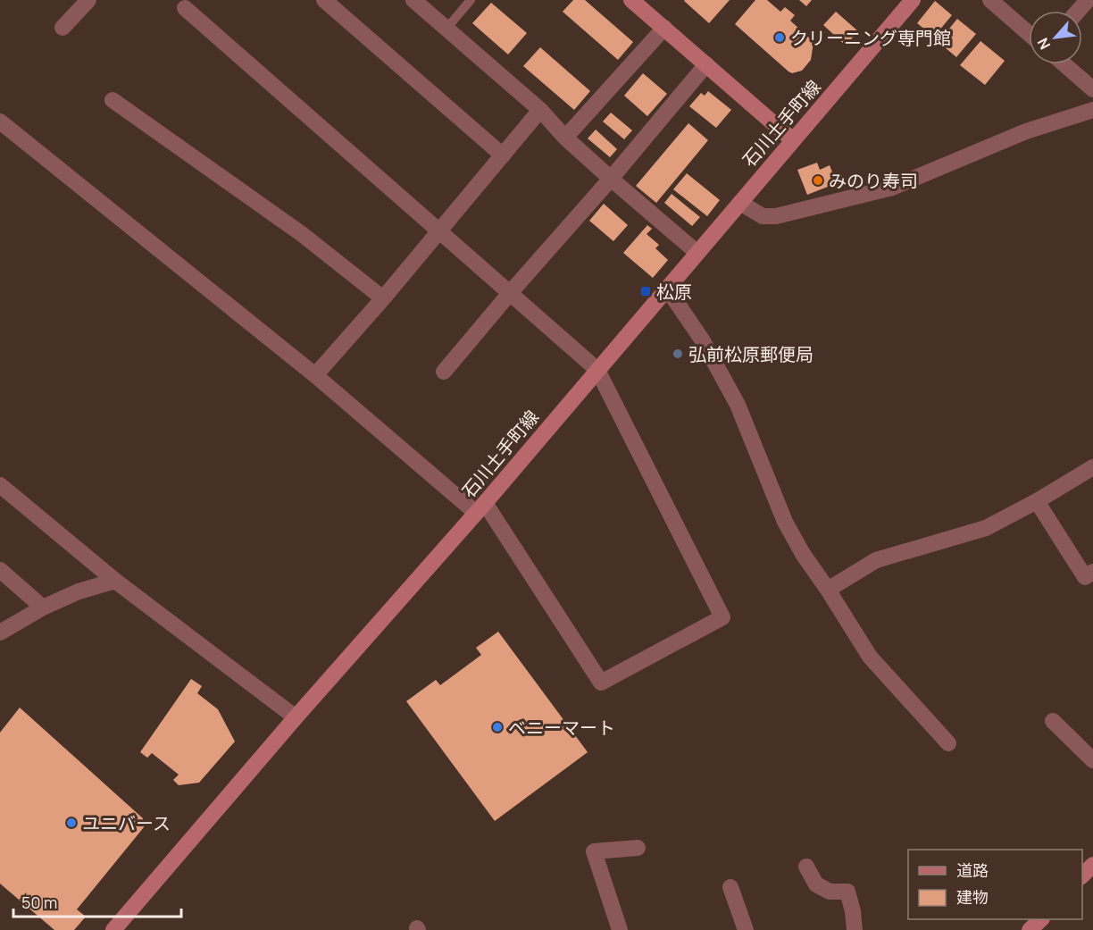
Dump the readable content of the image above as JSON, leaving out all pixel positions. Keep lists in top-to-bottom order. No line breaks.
{"streets":{"main road":["石川土手町線"]},"places":{"other":["クリーニング専門館","みのり寿司","弘前松原郵便局","ベニーマート","ユニバース"],"transit":["松原"]},"legend":["道路","建物"],"scale_bar":"50 m","north":"bottom left"}
